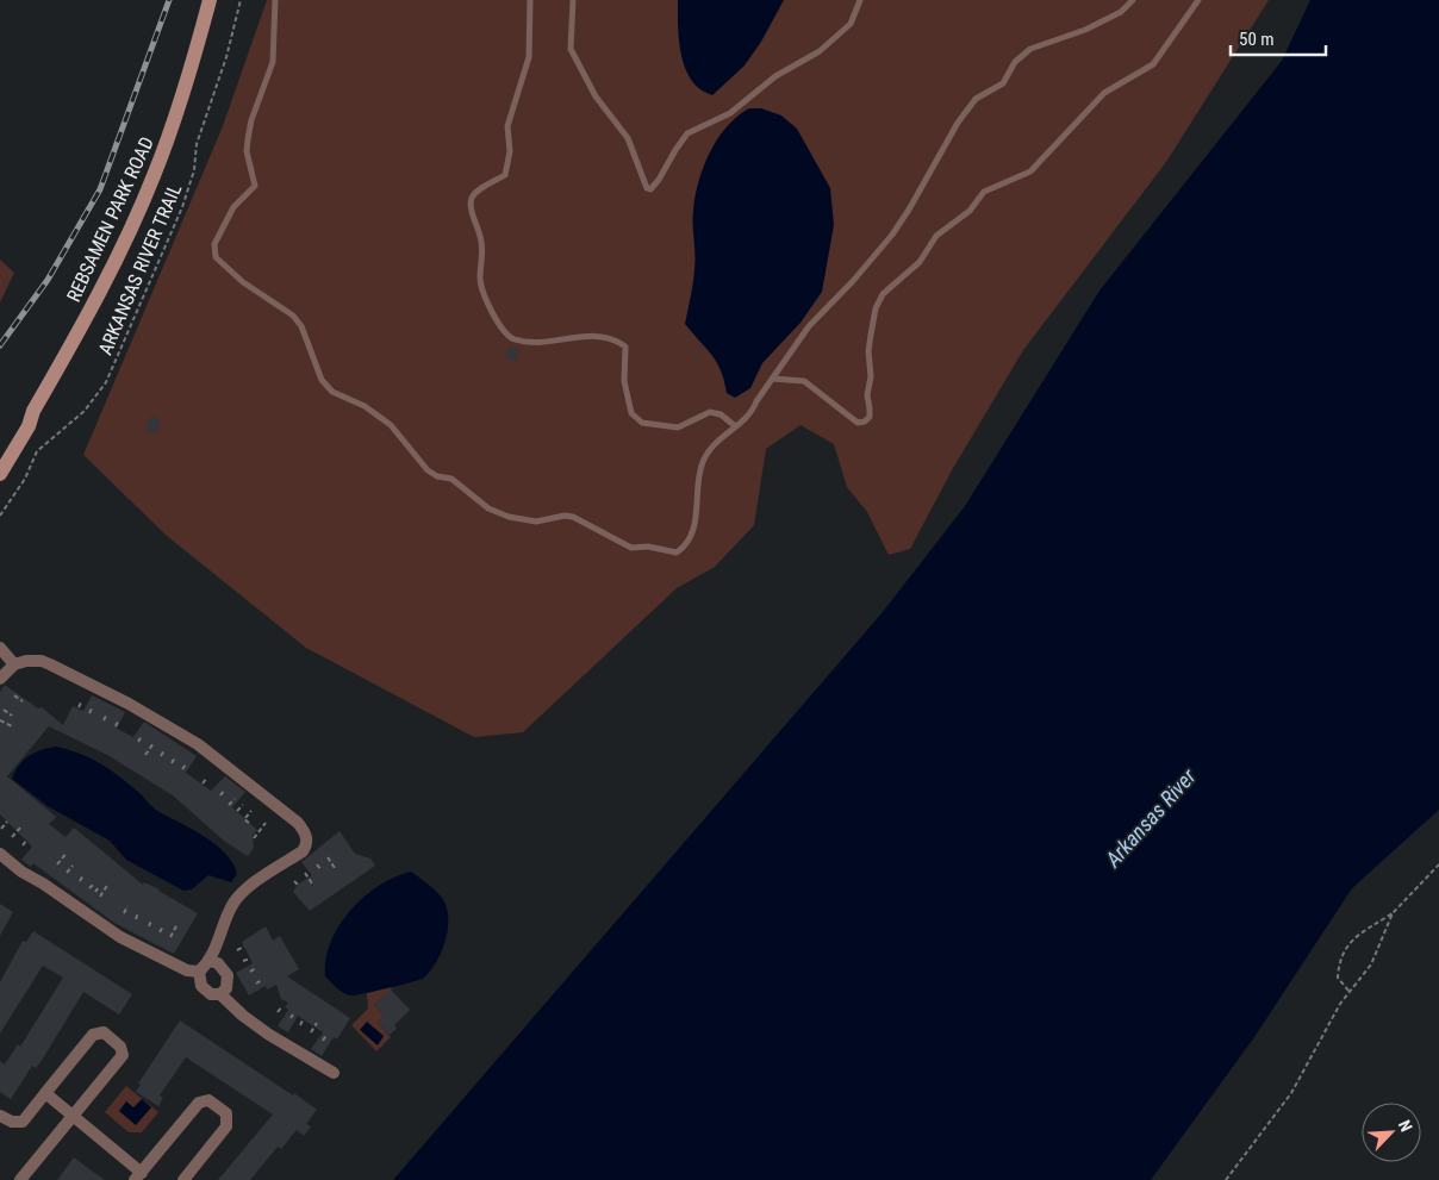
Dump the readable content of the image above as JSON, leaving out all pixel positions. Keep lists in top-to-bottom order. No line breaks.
{"streets":{"street":["REBSAMEN PARK ROAD"],"path":["ARKANSAS RIVER TRAIL"]},"water":["Arkansas River"],"scale_bar":"50 m","north":"top right"}
